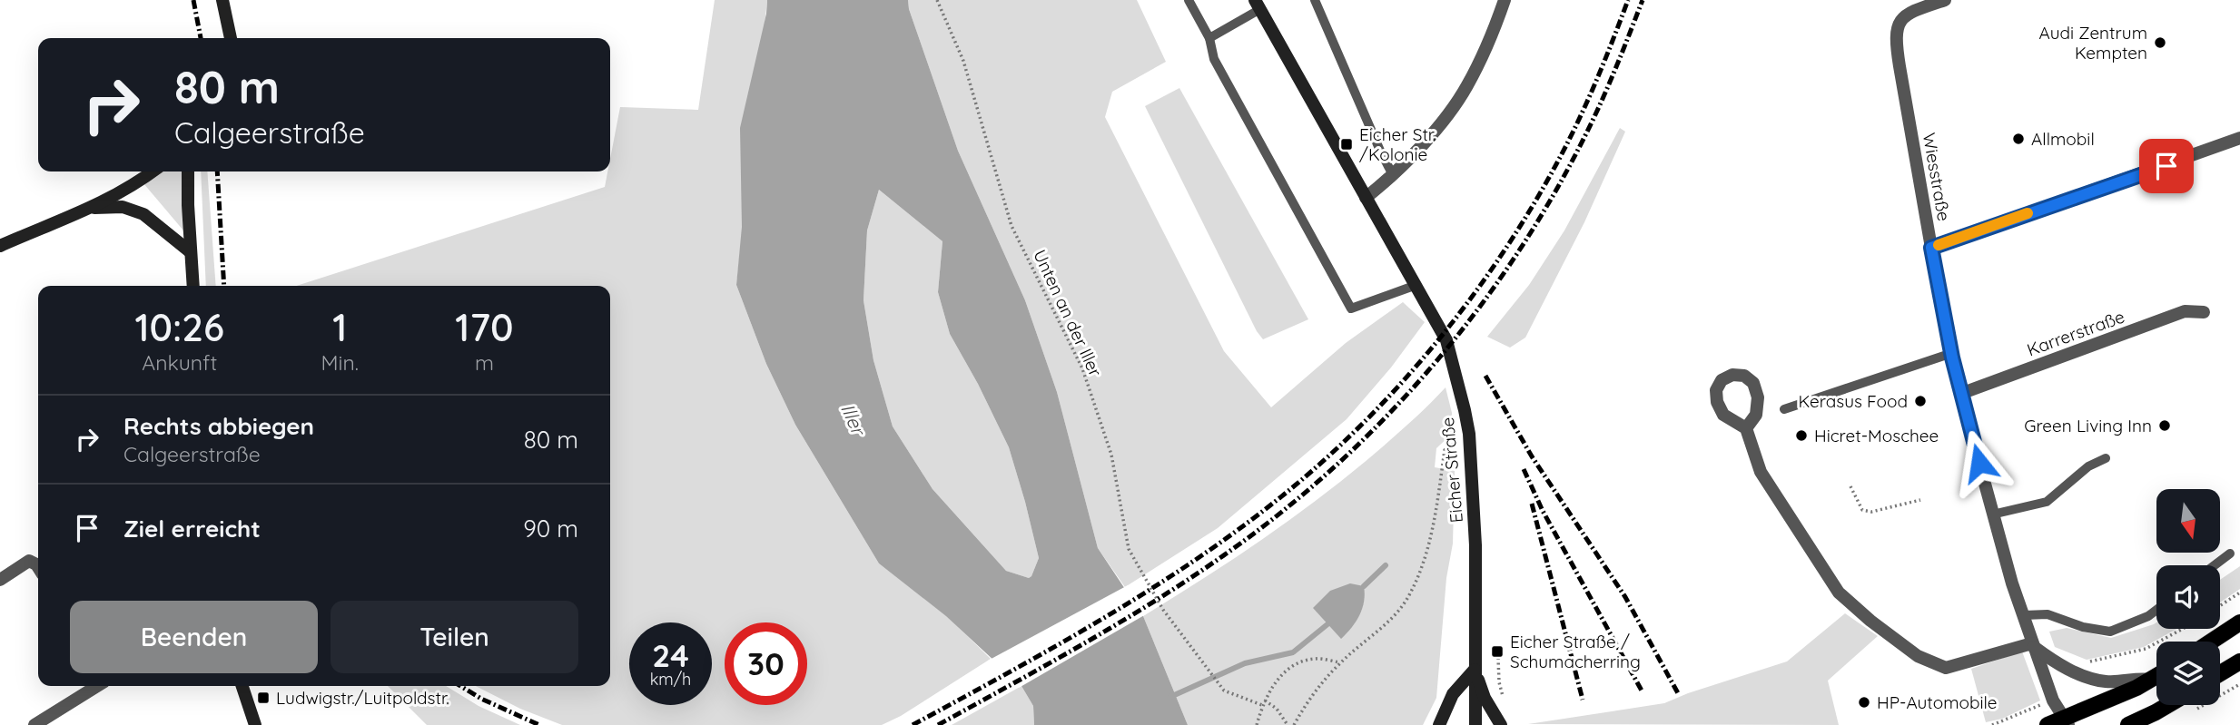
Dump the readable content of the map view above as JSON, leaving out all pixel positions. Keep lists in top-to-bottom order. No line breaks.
{"streets":{"street":["Wiesstraße","Karrerstraße","Eicher Straße"],"path":["Unten an der Iller"]},"crossings":[["Wiesstraße","Karrerstraße"]],"water":["Iller"],"places":{"other":["Audi Zentrum Kempten","Allmobil","Kerasus Food","Green Living Inn","Hicret-Moschee","HP-Automobile"],"transit":["Eicher Str. /Kolonie","Eicher Straße / Schumacherring","Ludwigstr./Luitpoldstr."]},"north":"bottom","page":{"turn":["80 m","Calgeerstraße"],"eta":["10:26","Ankunft","1","Min.","170","m"],"list":[{"name":"Rechts abbiegen","note":"Calgeerstraße","value":"80 m"},{"name":"Ziel erreicht","value":"90 m"}],"buttons":["Beenden","Teilen"],"speed":"24 km/h","limit":"30"}}
